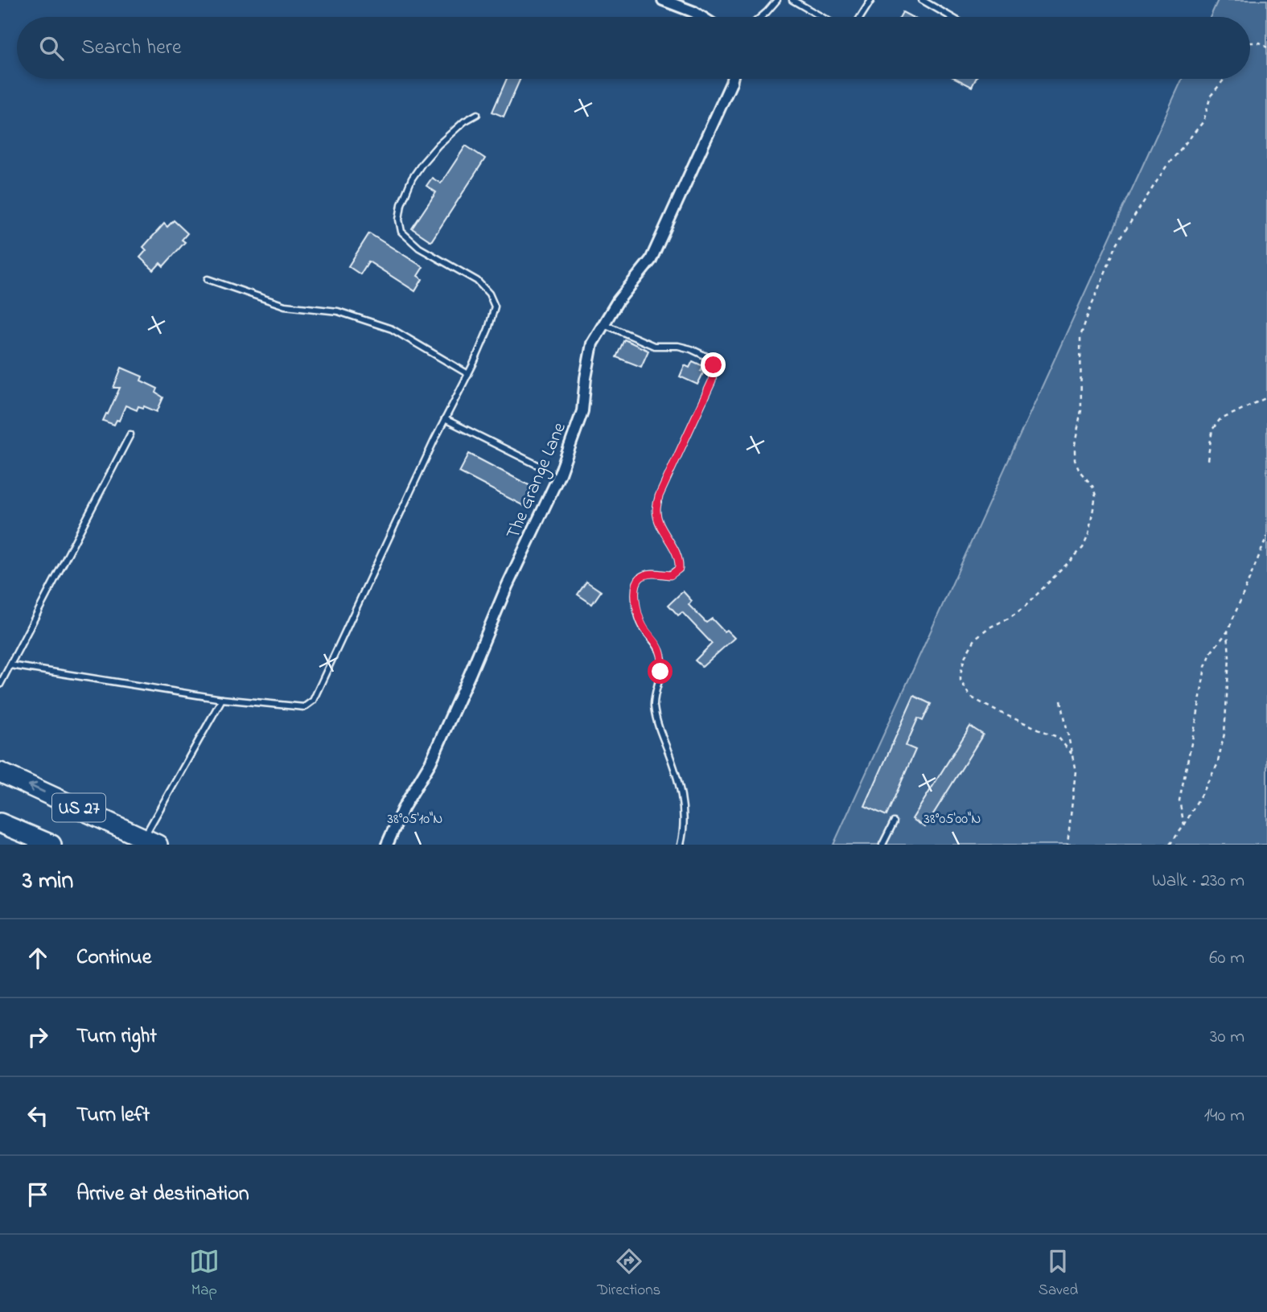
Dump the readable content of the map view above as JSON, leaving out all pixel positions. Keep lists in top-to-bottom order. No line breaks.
{"streets":{"highway":["US 27"],"street":["The Grange Lane"]},"page":{"search":"Search here","heading":["3 min","Walk · 230 m"],"list":[["Continue","60 m"],["Turn right","30 m"],["Turn left","140 m"],"Arrive at destination"],"nav":["Map","Directions","Saved"]},"coordinates":["38°05'10\"N","38°05'00\"N"]}
